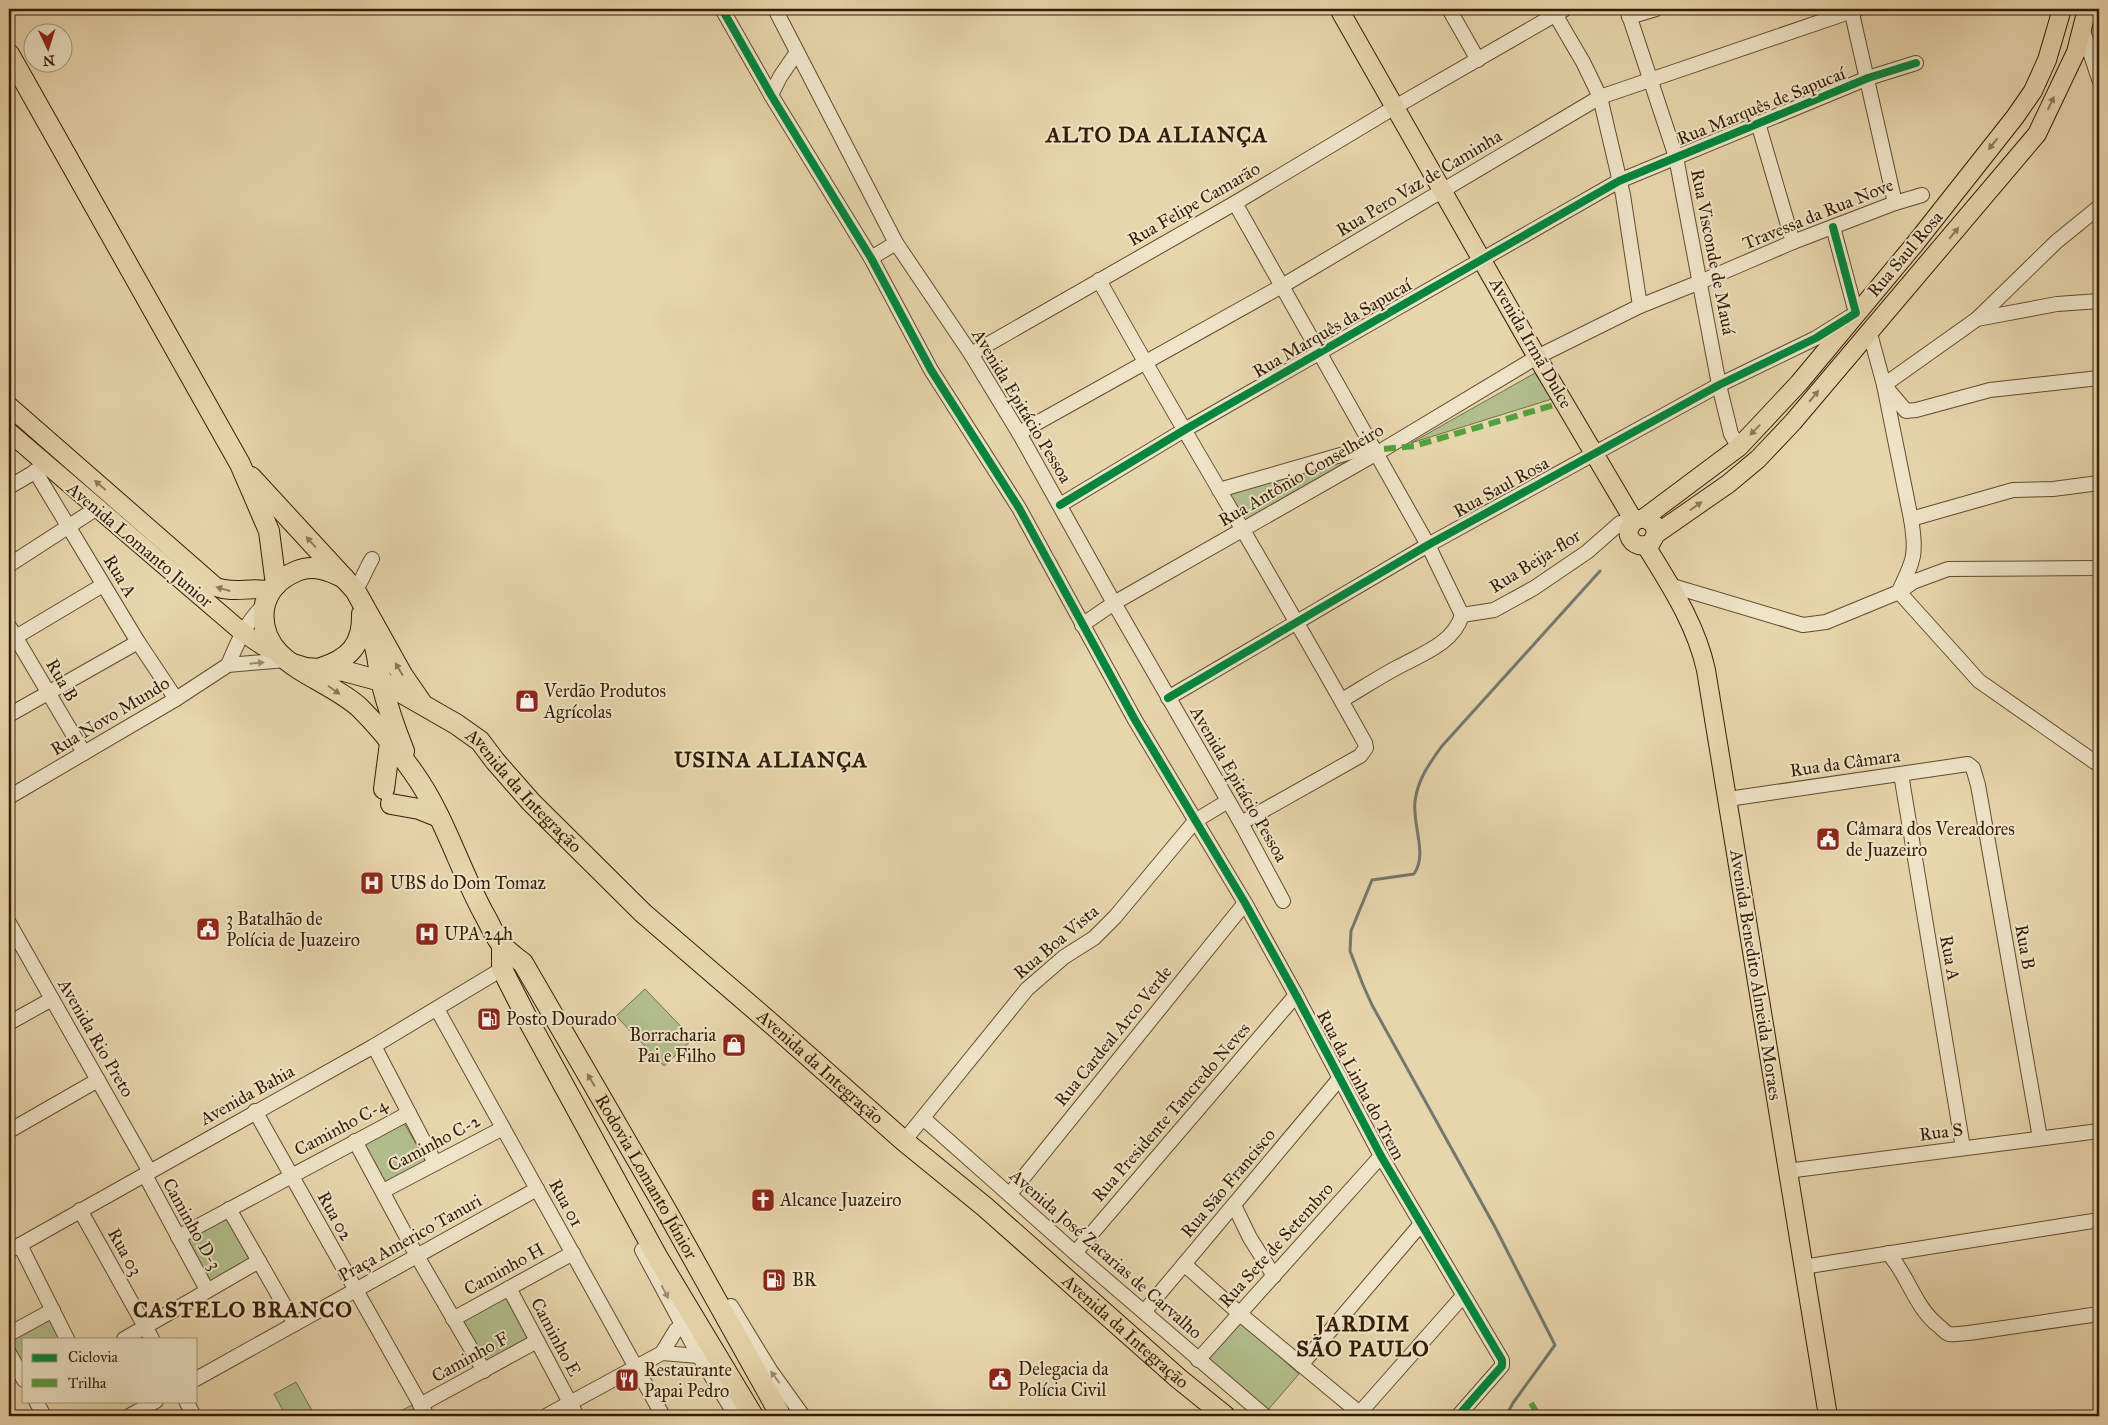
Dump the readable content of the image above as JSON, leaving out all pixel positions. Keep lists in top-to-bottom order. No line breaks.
{"streets":{"highway":["Avenida da Integração","Rodovia Lomanto Júnior"],"main road":["Rua Saul Rosa","Avenida Irmã Dulce","Avenida Lomanto Junior","Avenida Benedito Almeida Moraes"],"street":["Rua Marquês de Sapucaí","Rua Pero Vaz de Caminha","Rua Felipe Camarão","Travessa da Rua Nove","Rua Visconde de Mauá","Rua Marquês da Sapucaí","Avenida Epitácio Pessoa","Rua Antônio Conselheiro","Rua Beija-flor","Rua A","Rua B","Rua Novo Mundo","Rua da Câmara","Rua Boa Vista","Rua Cardeal Arco Verde","Avenida Rio Preto","Rua da Linha do Trem","Avenida Bahia","Rua Presidente Tancredo Neves","Caminho C-4","Rua S","Caminho C-2","Rua São Francisco","Rua 01","Rua 02","Caminho D-3","Praça Americo Tanuri","Rua Sete de Setembro","Rua 03","Avenida José Zacarias de Carvalho","Caminho H","Caminho E","Caminho F"]},"crossings":[["Rua Marquês de Sapucaí","Rua Visconde de Mauá"],["Rua Marquês de Sapucaí","Rua Marquês da Sapucaí"],["Rua Pero Vaz de Caminha","Rua Visconde de Mauá"],["Rua Pero Vaz de Caminha","Avenida Irmã Dulce"],["Rua Pero Vaz de Caminha","Avenida Epitácio Pessoa"],["Rua Felipe Camarão","Avenida Irmã Dulce"],["Rua Felipe Camarão","Avenida Epitácio Pessoa"],["Travessa da Rua Nove","Rua Visconde de Mauá"],["Travessa da Rua Nove","Avenida Irmã Dulce"],["Travessa da Rua Nove","Rua Antônio Conselheiro"],["Rua Visconde de Mauá","Rua Saul Rosa"],["Rua Saul Rosa","Avenida Irmã Dulce"],["Rua Saul Rosa","Avenida Epitácio Pessoa"],["Rua Marquês da Sapucaí","Avenida Irmã Dulce"],["Rua Marquês da Sapucaí","Avenida Epitácio Pessoa"],["Avenida Irmã Dulce","Rua Antônio Conselheiro"],["Avenida Irmã Dulce","Rua Beija-flor"],["Avenida Irmã Dulce","Avenida Benedito Almeida Moraes"],["Avenida Epitácio Pessoa","Rua Antônio Conselheiro"],["Avenida Epitácio Pessoa","Rua Boa Vista"],["Rua Antônio Conselheiro","Rua da Linha do Trem"],["Avenida Lomanto Junior","Rua A"],["Avenida Lomanto Junior","Avenida da Integração"],["Rua Beija-flor","Avenida Benedito Almeida Moraes"],["Rua A","Rua Novo Mundo"],["Rua A","Rua da Câmara"],["Rua A","Rua S"],["Rua B","Rua Novo Mundo"],["Rua B","Rua da Câmara"],["Rua B","Rua S"],["Rua da Câmara","Avenida Benedito Almeida Moraes"],["Avenida da Integração","Rua Boa Vista"],["Rua Boa Vista","Rua da Linha do Trem"],["Rua Boa Vista","Avenida José Zacarias de Carvalho"],["Avenida Benedito Almeida Moraes","Rua S"],["Rua Cardeal Arco Verde","Rua da Linha do Trem"],["Rua Cardeal Arco Verde","Avenida José Zacarias de Carvalho"],["Avenida Rio Preto","Avenida Bahia"],["Avenida Rio Preto","Caminho D-3"],["Rua da Linha do Trem","Rua Presidente Tancredo Neves"],["Rua da Linha do Trem","Rua São Francisco"],["Rua da Linha do Trem","Rua Sete de Setembro"],["Avenida Bahia","Rodovia Lomanto Júnior"],["Avenida Bahia","Rua 01"],["Avenida Bahia","Rua 02"],["Avenida Bahia","Caminho D-3"],["Avenida Bahia","Rua 03"],["Rua Presidente Tancredo Neves","Avenida José Zacarias de Carvalho"],["Caminho C-4","Rua 02"],["Caminho C-4","Caminho D-3"],["Caminho C-2","Rua 01"],["Rua São Francisco","Avenida José Zacarias de Carvalho"],["Rua 01","Praça Americo Tanuri"],["Rua 01","Caminho H"],["Rua 02","Praça Americo Tanuri"],["Rua 02","Caminho F"],["Rua Sete de Setembro","Avenida José Zacarias de Carvalho"],["Caminho H","Caminho E"],["Caminho E","Caminho F"]],"districts":["ALTO DA ALIANÇA","USINA ALIANÇA","CASTELO BRANCO","JARDIM SÃO PAULO"],"places":{"shop":["Verdão Produtos Agrícolas","Borracharia Pai e Filho"],"public building":["Câmara dos Vereadores de Juazeiro","3 Batalhão de Polícia de Juazeiro","Delegacia da Polícia Civil"],"hospital":["UBS do Dom Tomaz","UPA 24h"],"fuel station":["Posto Dourado","BR"],"church":["Alcance Juazeiro"],"restaurant":["Restaurante Papai Pedro"]},"legend":["Ciclovia","Trilha"],"north":"bottom"}
